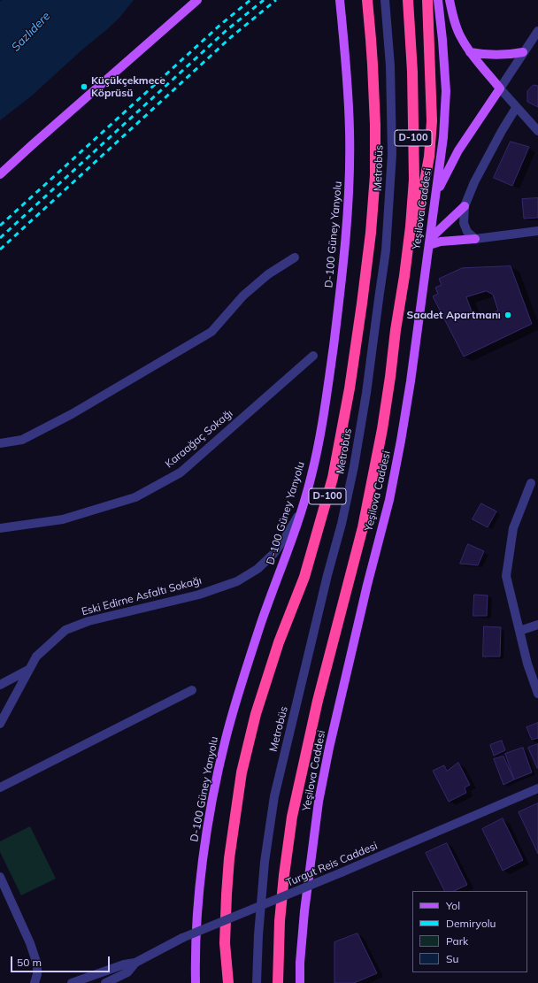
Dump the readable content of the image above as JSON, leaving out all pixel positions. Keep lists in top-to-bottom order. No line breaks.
{"streets":{"highway":["D-100"],"main road":["Yeşilova Caddesi","D-100 Güney Yanyolu"],"street":["Metrobüs","Karaağaç Sokağı","Eski Edirne Asfaltı Sokağı","Turgut Reis Caddesi"]},"crossings":[["D-100 Güney Yanyolu","Eski Edirne Asfaltı Sokağı"]],"water":["Sazlıdere"],"places":["Küçükçekmece Köprüsü","Saadet Apartmanı"],"legend":["Yol","Demiryolu","Park","Su"],"scale_bar":"50 m"}
